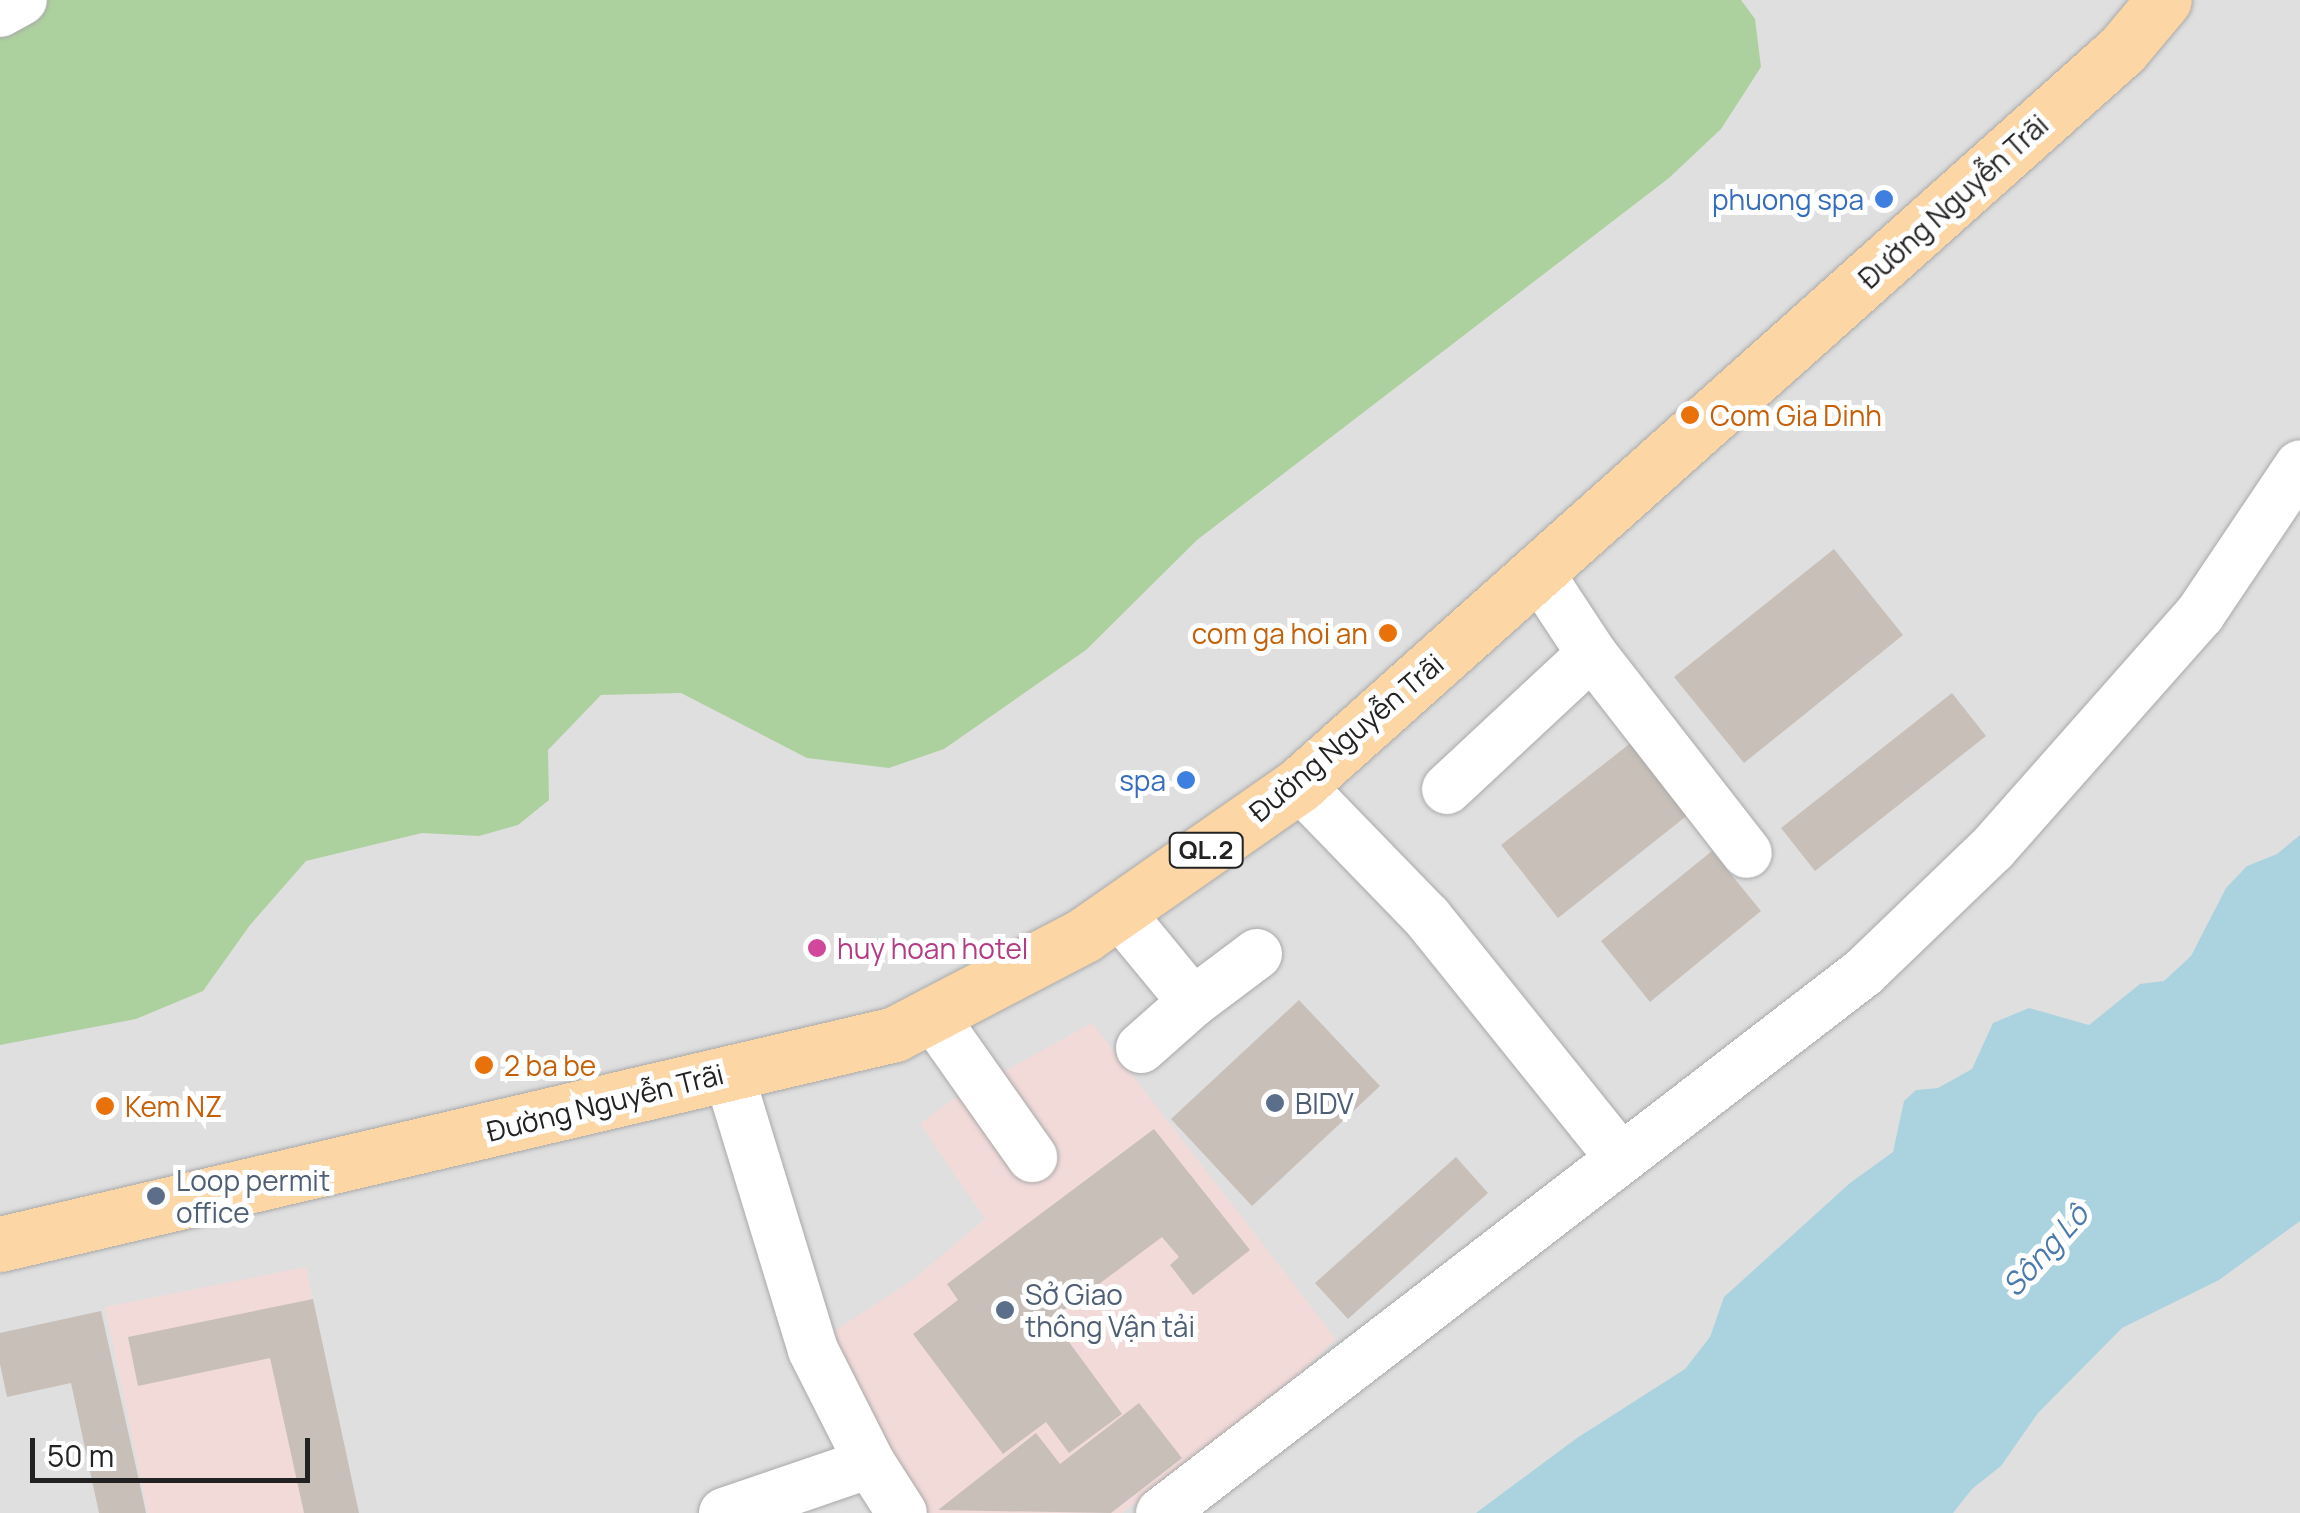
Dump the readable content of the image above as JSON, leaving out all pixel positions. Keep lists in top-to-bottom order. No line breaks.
{"streets":{"main road":["Đường Nguyễn Trãi","QL.2"]},"water":["Sông Lô"],"places":["phuong spa","Com Gia Dinh","com ga hoi an","spa","huy hoan hotel","2 ba be","BIDV","Kem NZ","Loop permit office","Sở Giao thông Vận tải"],"scale_bar":"50 m"}
